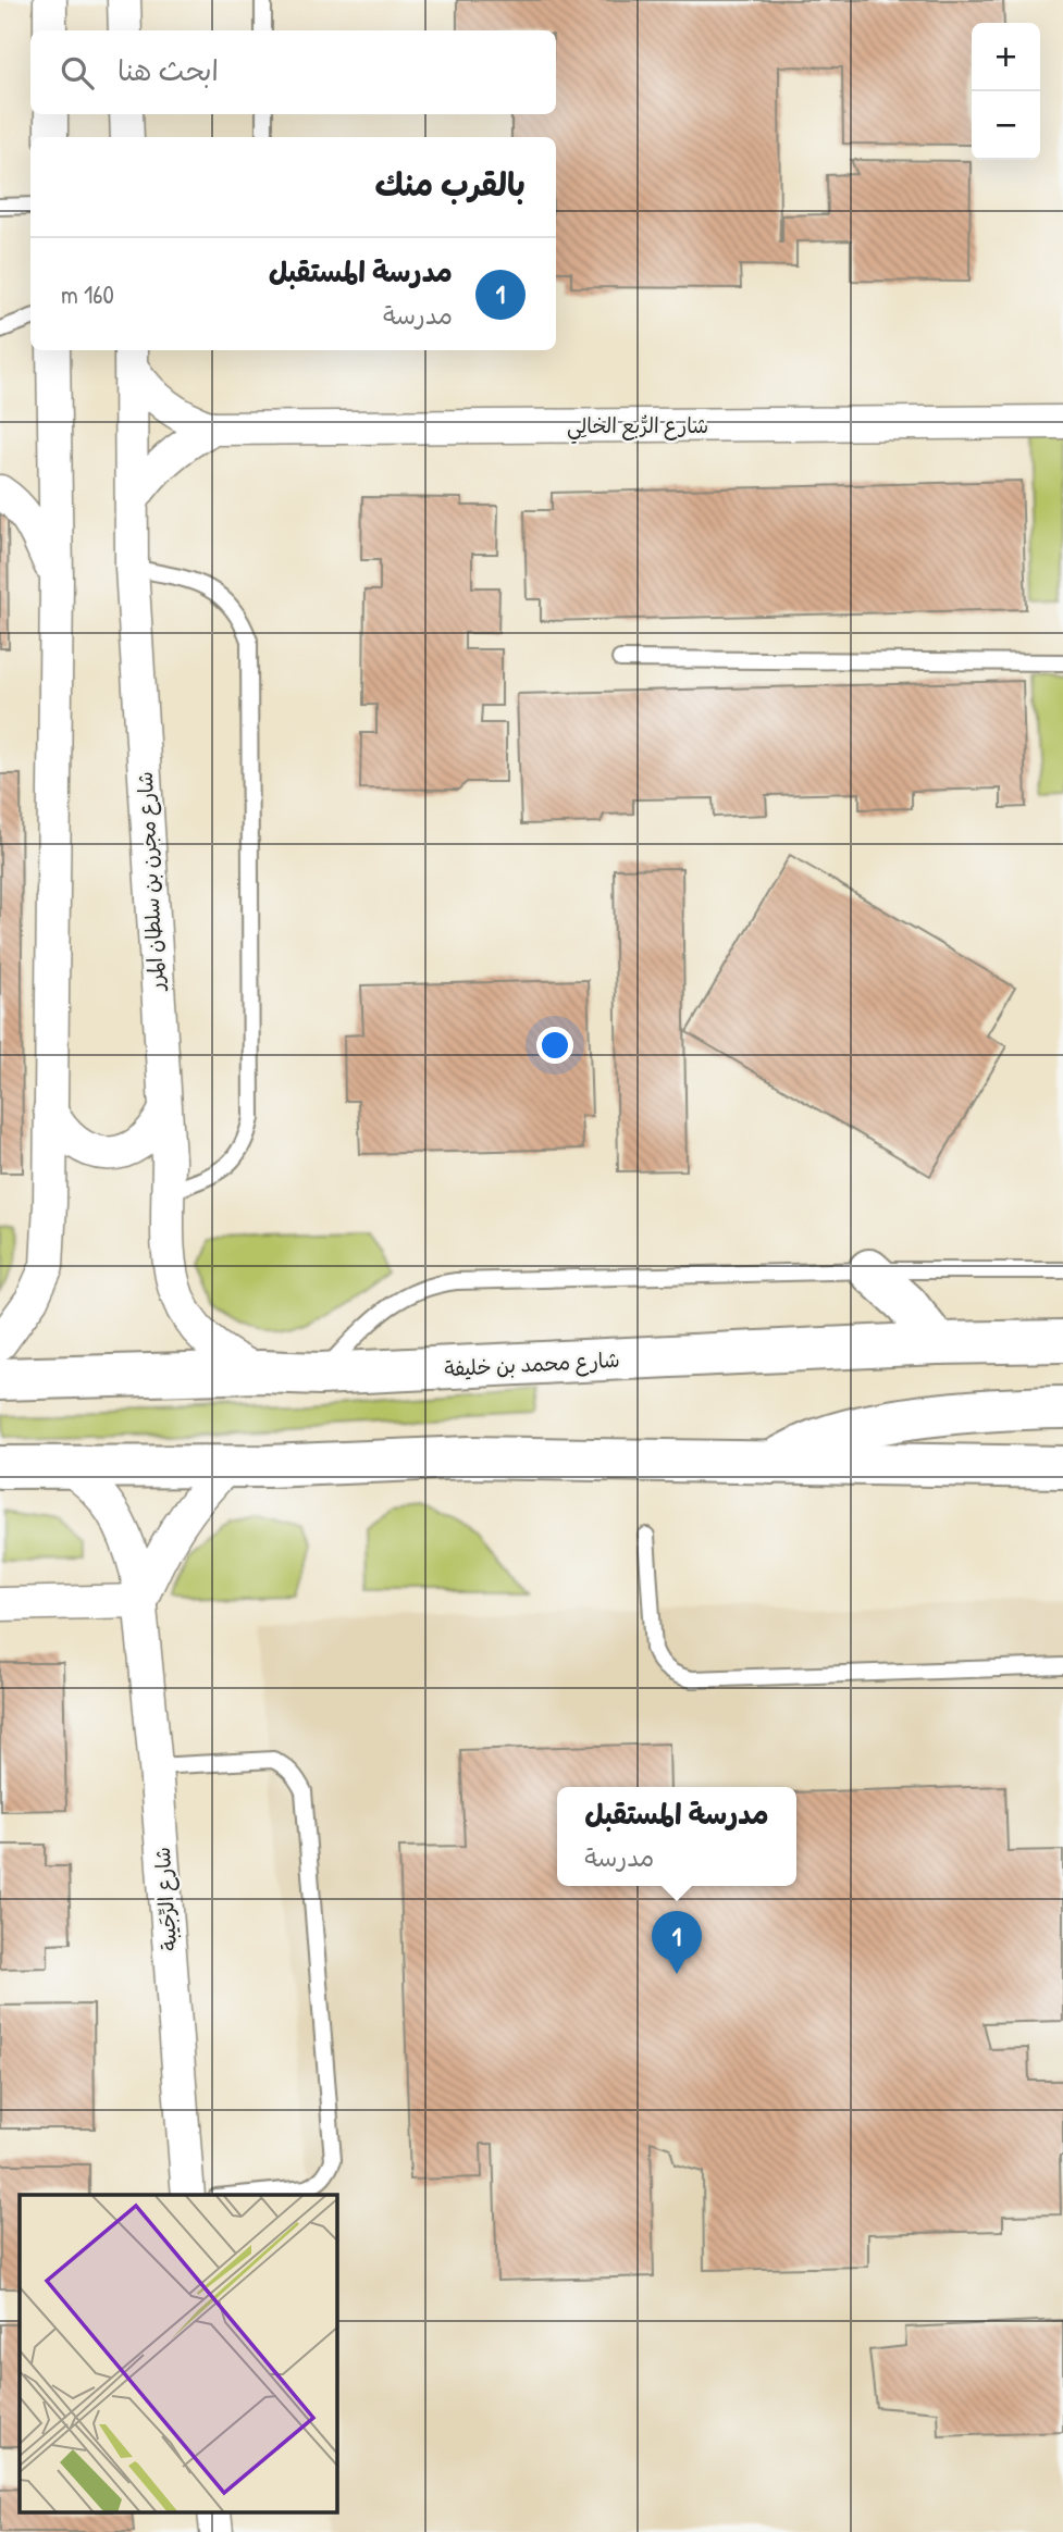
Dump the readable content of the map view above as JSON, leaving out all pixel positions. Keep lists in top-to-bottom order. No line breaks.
{"streets":{"main road":["شارع محمد بن خليفة"],"street":["شارع الرُّبع الخالِي","شارع مجرن بن سلطان المرر","شارع الرِّجَيبة"]},"crossings":[["شارع الرُّبع الخالِي","شارع مجرن بن سلطان المرر"],["شارع مجرن بن سلطان المرر","شارع محمد بن خليفة"]],"page":{"map_buttons":["+","−"],"search":"ابحث هنا","heading":"بالقرب منك","list":[{"mark":"1","name":"مدرسة المستقبل","note":"مدرسة","value":"160 m"}],"popup":["مدرسة المستقبل","مدرسة"],"pins":"1"}}
